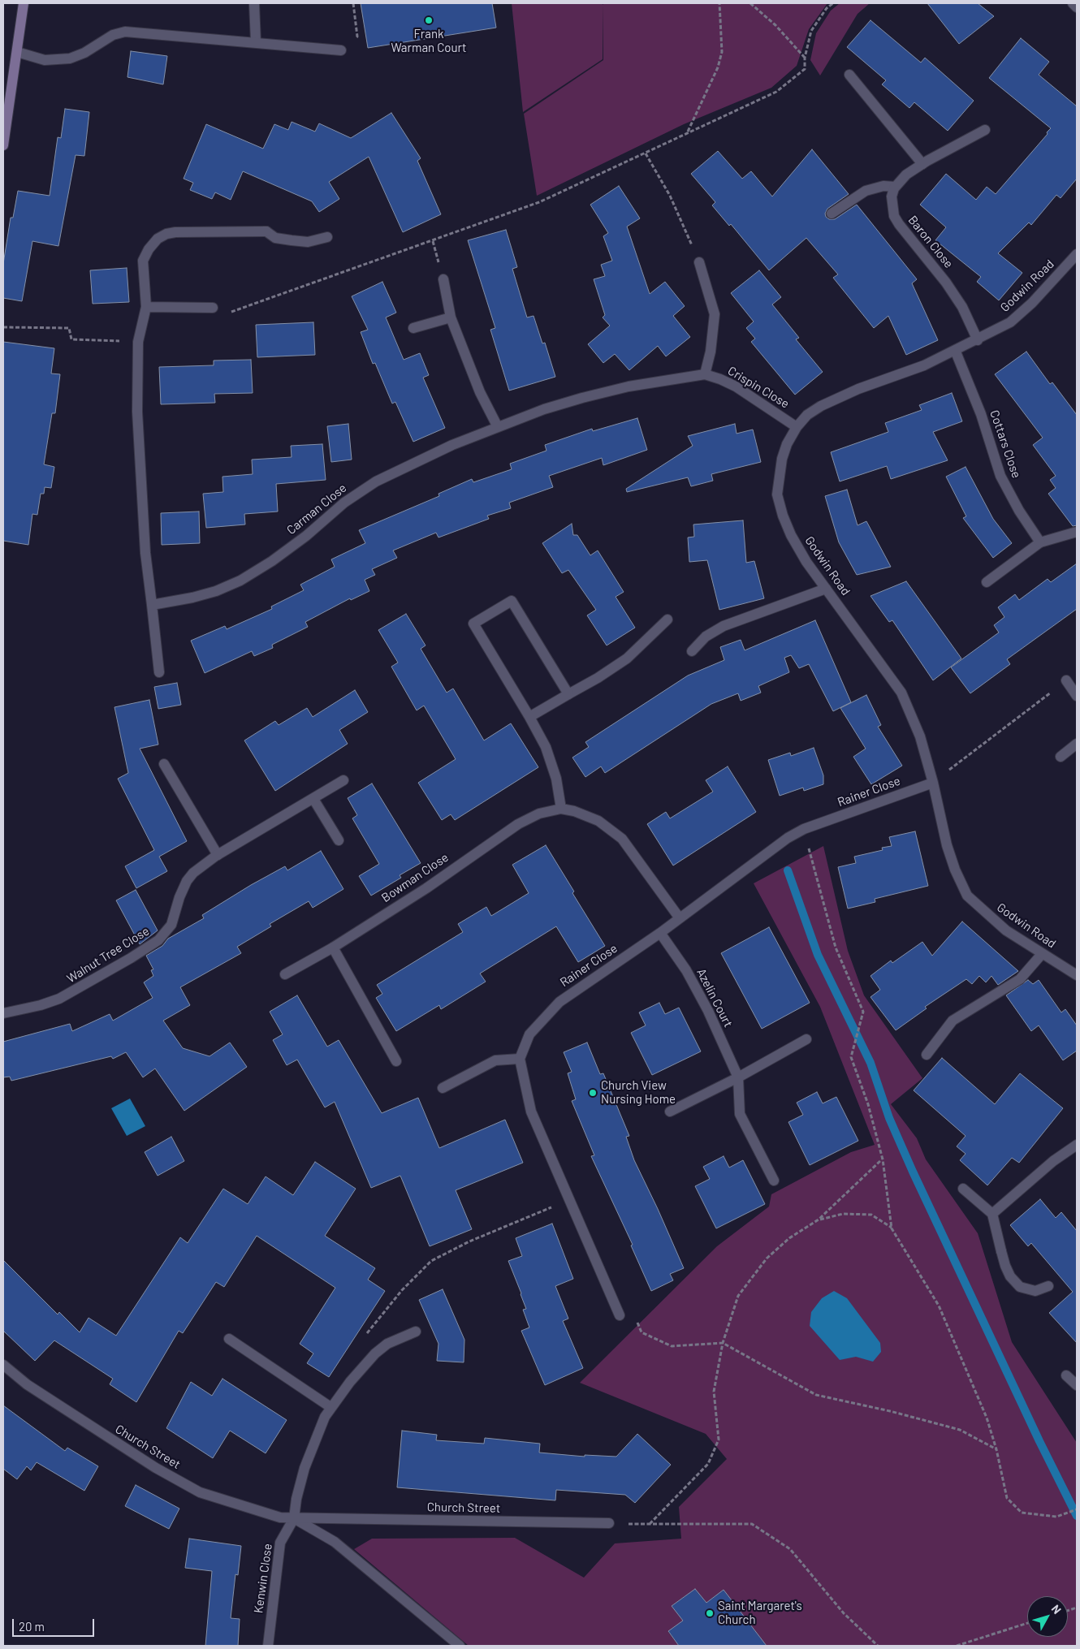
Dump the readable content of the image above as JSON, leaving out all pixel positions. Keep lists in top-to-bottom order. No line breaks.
{"streets":{"street":["Baron Close","Godwin Road","Crispin Close","Cottars Close","Carman Close","Rainer Close","Bowman Close","Walnut Tree Close","Azelin Court","Church Street","Kenwin Close"]},"crossings":[["Baron Close","Godwin Road"],["Godwin Road","Crispin Close"],["Godwin Road","Cottars Close"],["Godwin Road","Rainer Close"],["Crispin Close","Carman Close"],["Rainer Close","Bowman Close"],["Rainer Close","Azelin Court"],["Church Street","Kenwin Close"]],"places":["Frank Warman Court","Church View Nursing Home","Saint Margaret's Church"],"scale_bar":"20 m","north":"top right"}
